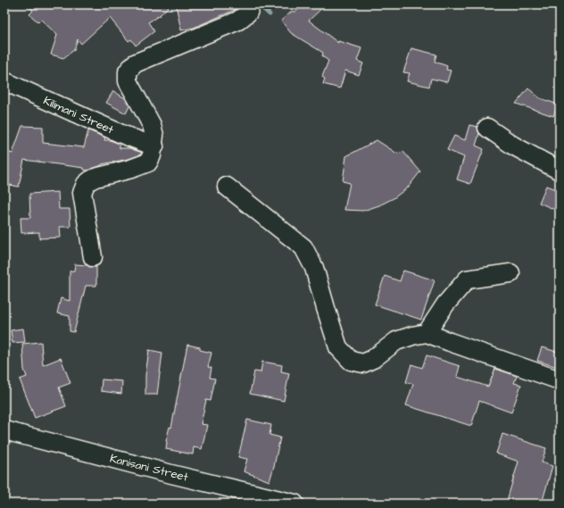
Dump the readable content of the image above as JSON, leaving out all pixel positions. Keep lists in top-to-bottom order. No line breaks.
{"streets":{"street":["Kilimani Street","Kanisani Street"]}}
